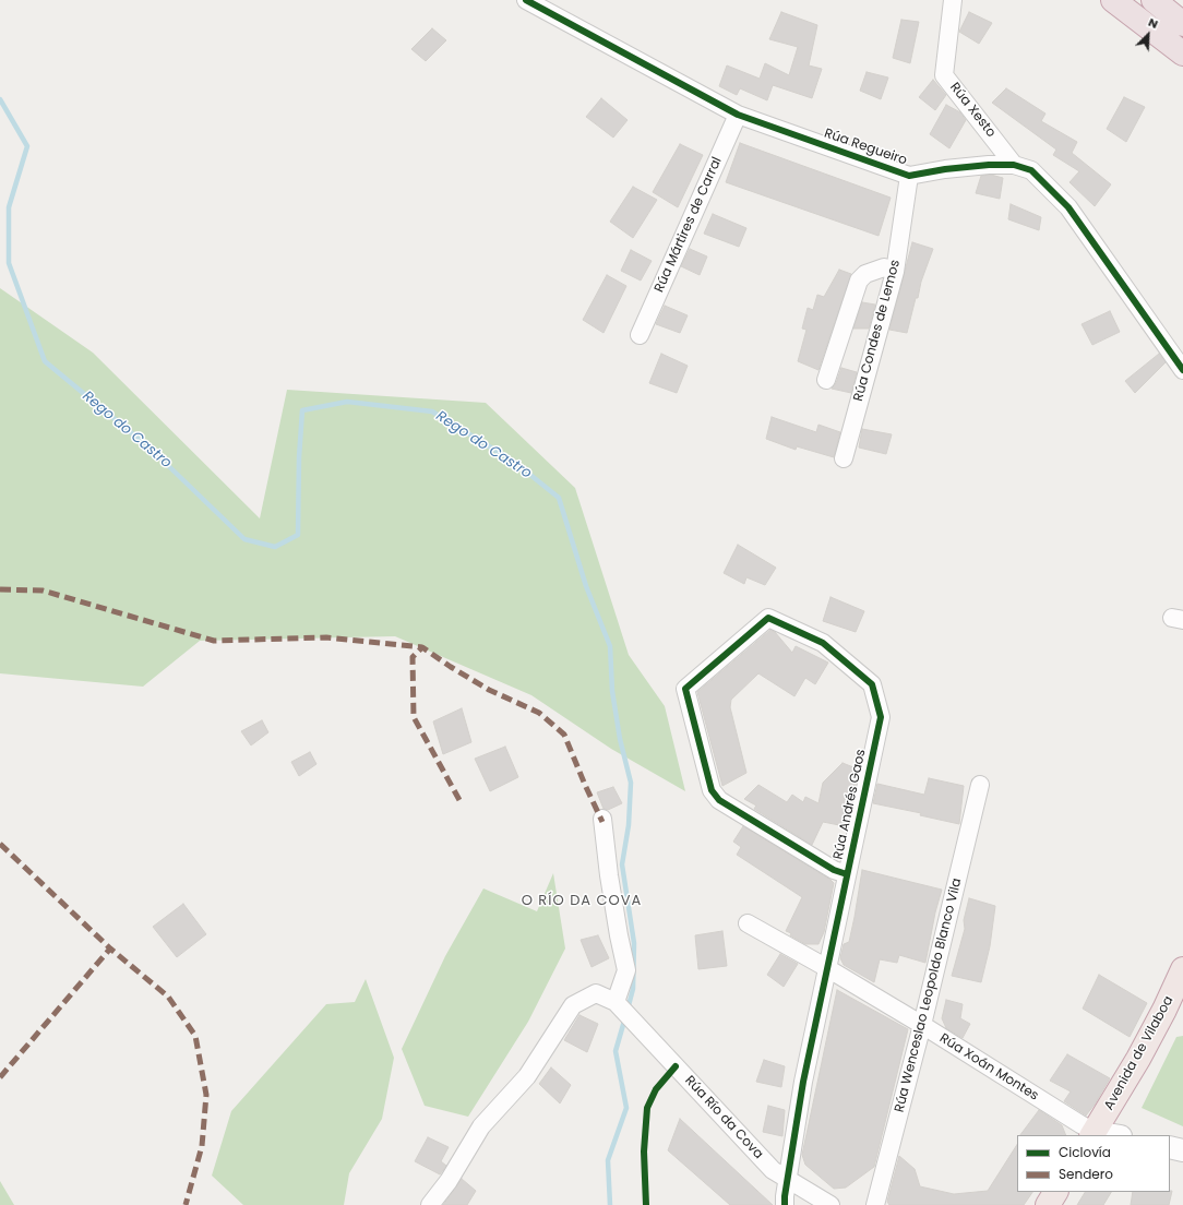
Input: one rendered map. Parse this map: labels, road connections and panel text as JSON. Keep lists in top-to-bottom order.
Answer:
{
  "streets": {
    "highway": ["Avenida de Vilaboa"],
    "street": [
      "Rúa Xesto",
      "Rúa Regueiro",
      "Rúa Mártires de Carral",
      "Rúa Condes de Lemos",
      "Rúa Andrés Gaos",
      "Rúa Wenceslao Leopoldo Blanco Vila",
      "Rúa Xoán Montes",
      "Rúa Río da Cova"
    ]
  },
  "crossings": [
    ["Rúa Xesto", "Rúa Regueiro"],
    ["Rúa Regueiro", "Rúa Mártires de Carral"],
    ["Rúa Regueiro", "Rúa Condes de Lemos"],
    ["Rúa Andrés Gaos", "Rúa Xoán Montes"],
    ["Rúa Andrés Gaos", "Rúa Río da Cova"],
    ["Rúa Wenceslao Leopoldo Blanco Vila", "Rúa Xoán Montes"],
    ["Avenida de Vilaboa", "Rúa Xoán Montes"]
  ],
  "districts": ["O RÍO DA COVA"],
  "water": ["Rego do Castro"],
  "legend": ["Ciclovía", "Sendero"],
  "north": "top right"
}
